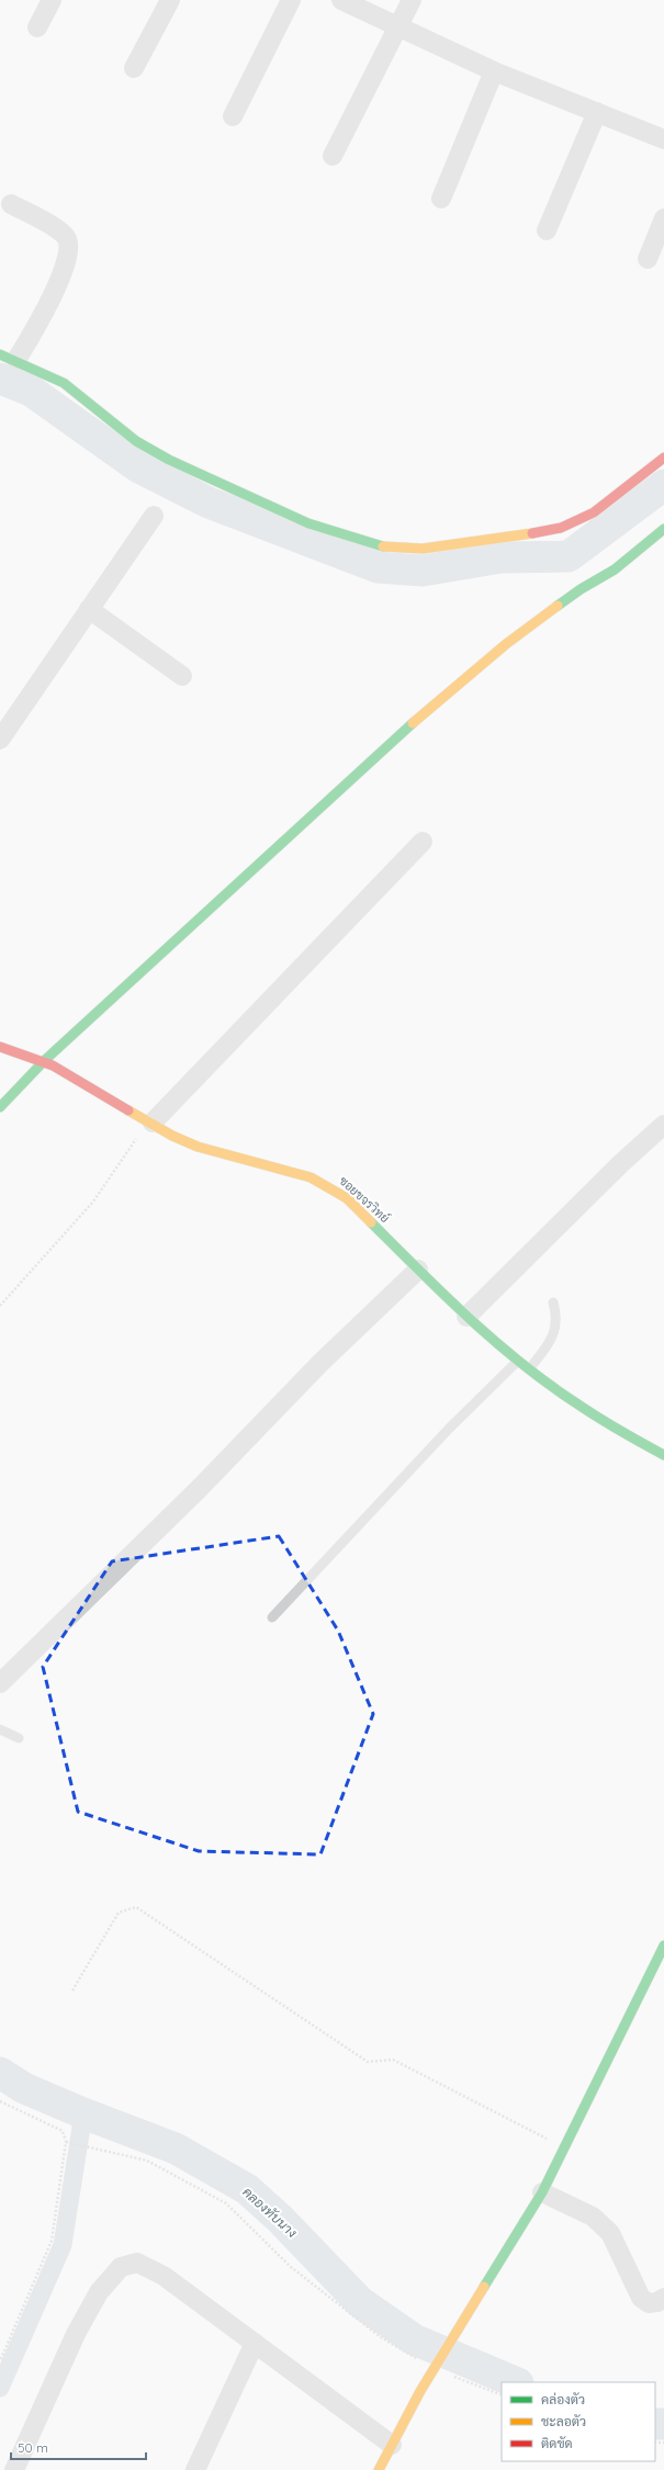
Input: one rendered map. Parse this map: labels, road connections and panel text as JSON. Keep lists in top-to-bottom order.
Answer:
{
  "streets": {
    "street": ["ซอยขจรวิทย์"]
  },
  "water": ["คลองทับนาง"],
  "legend": ["คล่องตัว", "ชะลอตัว", "ติดขัด"],
  "scale_bar": "50 m"
}
